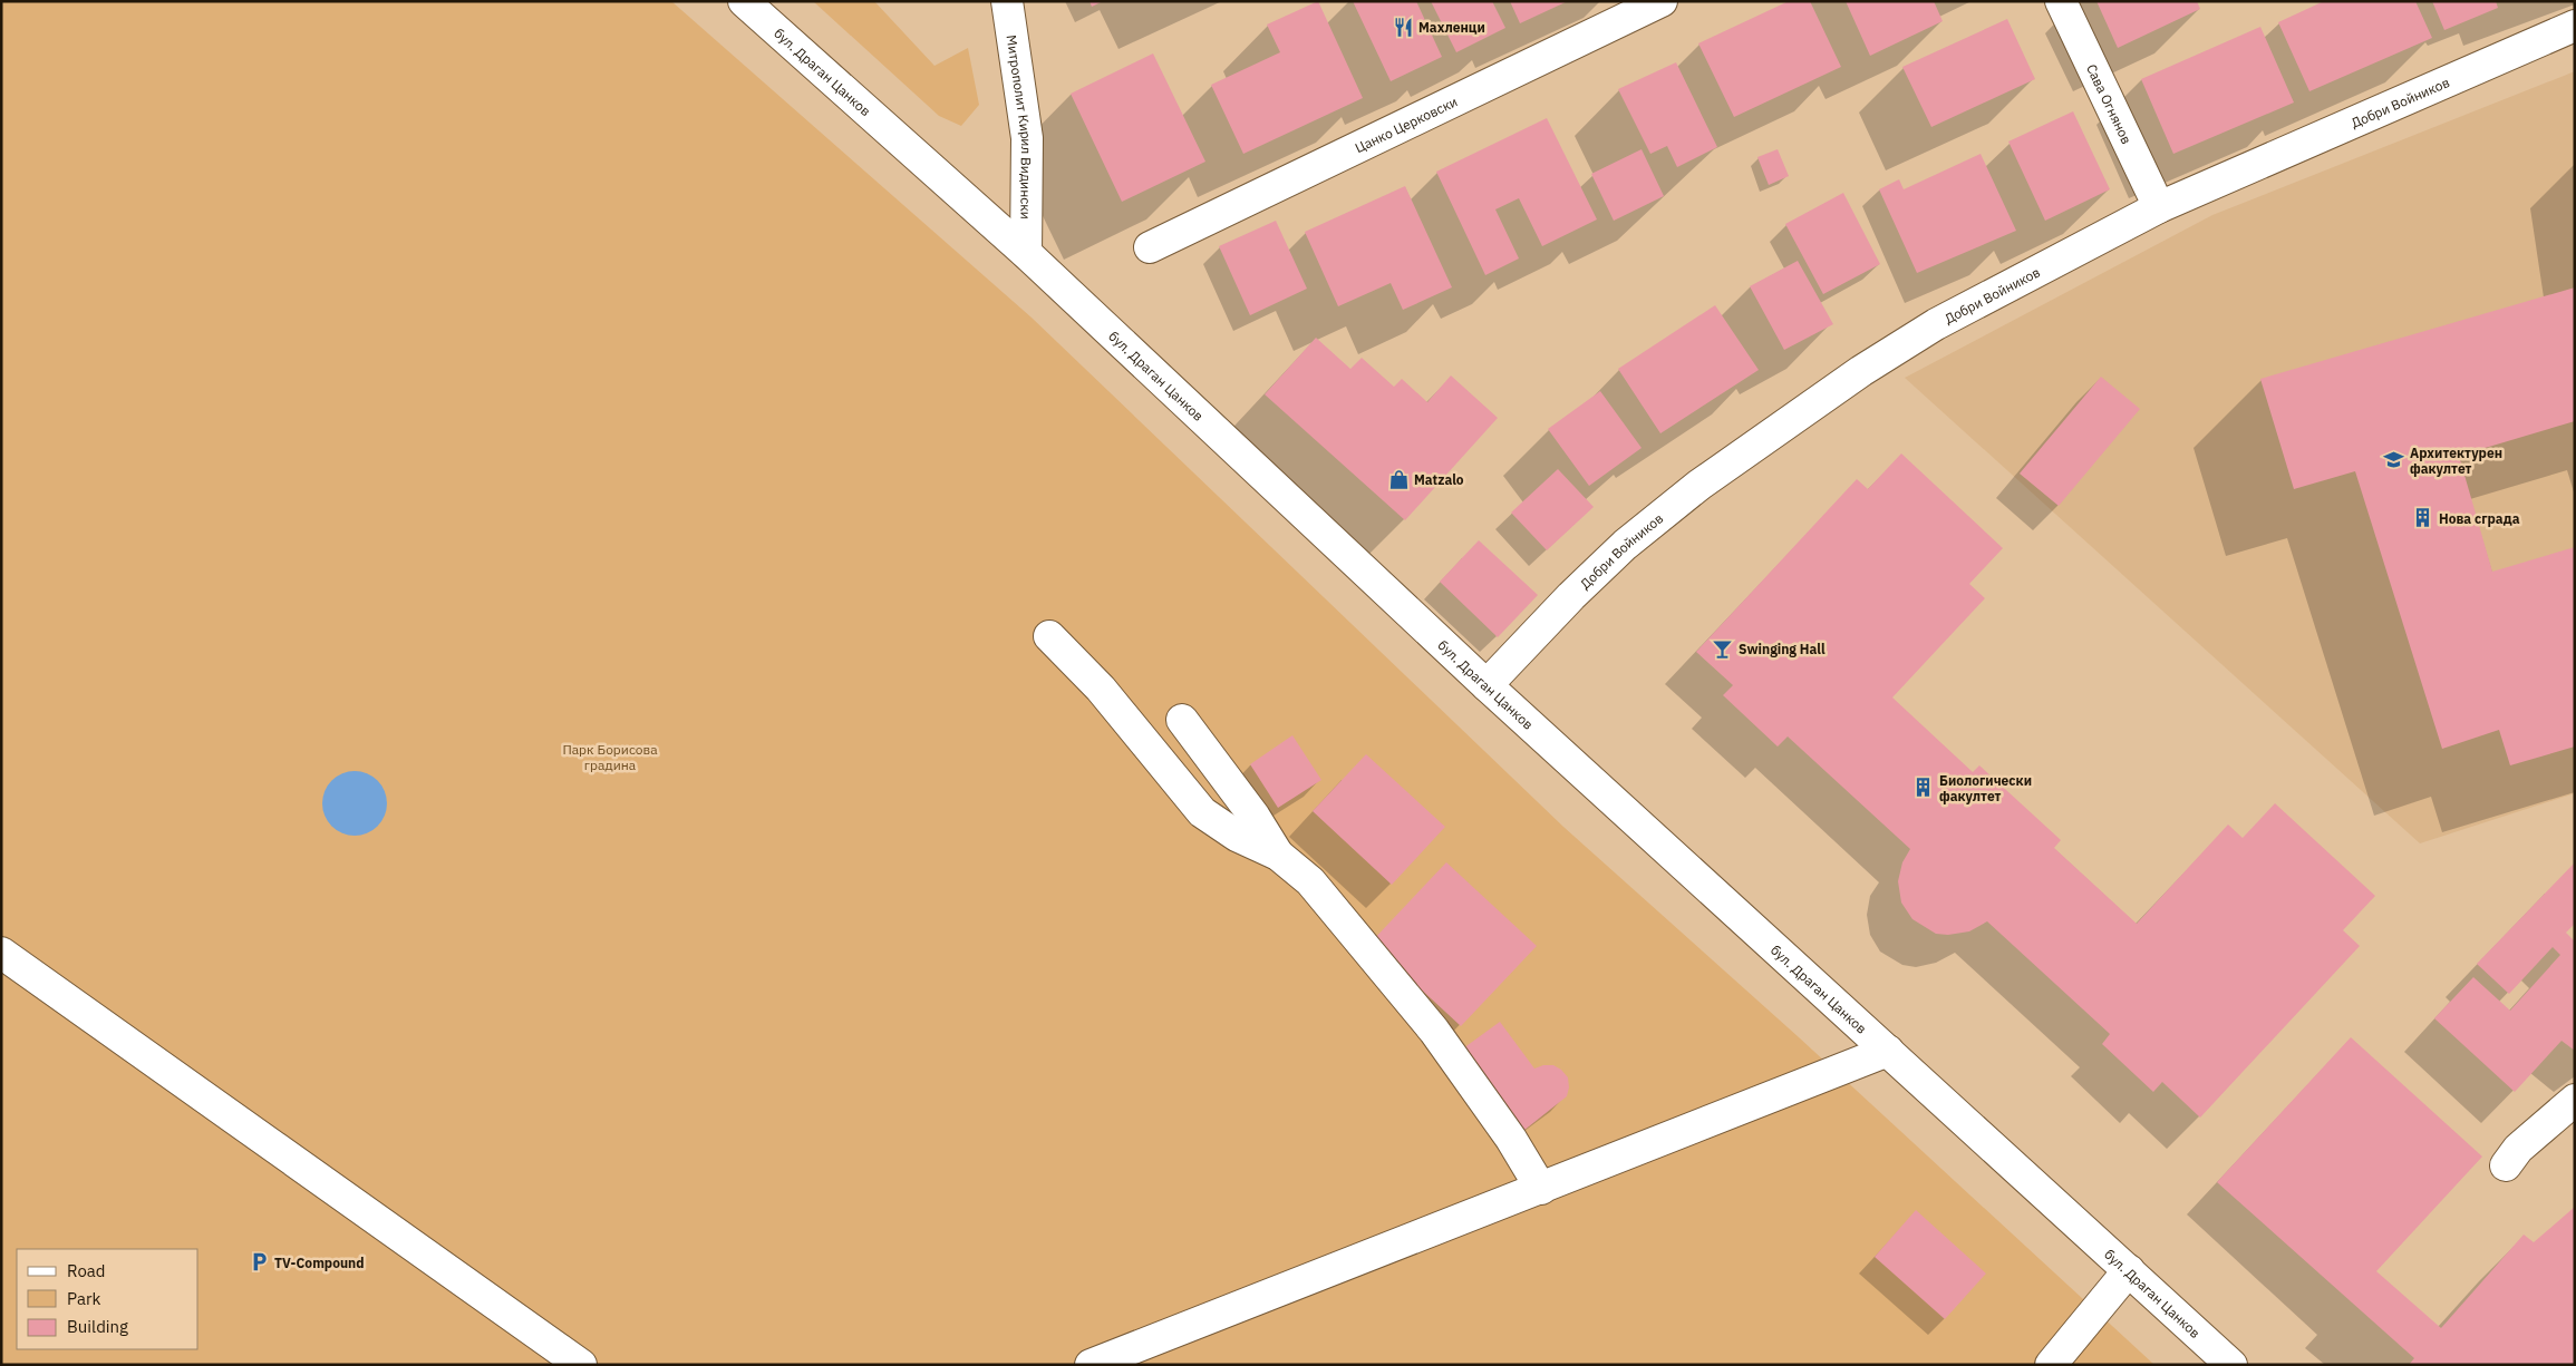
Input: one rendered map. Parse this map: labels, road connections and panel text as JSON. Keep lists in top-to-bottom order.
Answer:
{
  "streets": {
    "street": [
      "бул. Драган Цанков",
      "Добри Войников",
      "Сава Огнянов",
      "Цанко Церковски",
      "Митрополит Кирил Видински"
    ]
  },
  "crossings": [
    ["бул. Драган Цанков", "Добри Войников"],
    ["бул. Драган Цанков", "Митрополит Кирил Видински"],
    ["Добри Войников", "Сава Огнянов"]
  ],
  "parks": ["Парк Борисова градина"],
  "places": {
    "restaurant": ["Махленци"],
    "school or university": ["Архитектурен факултет"],
    "shop": ["Matzalo"],
    "building": ["Нова сграда", "Биологически факултет"],
    "bar": ["Swinging Hall"],
    "parking": ["TV-Compound"]
  },
  "legend": ["Road", "Park", "Building"]
}
